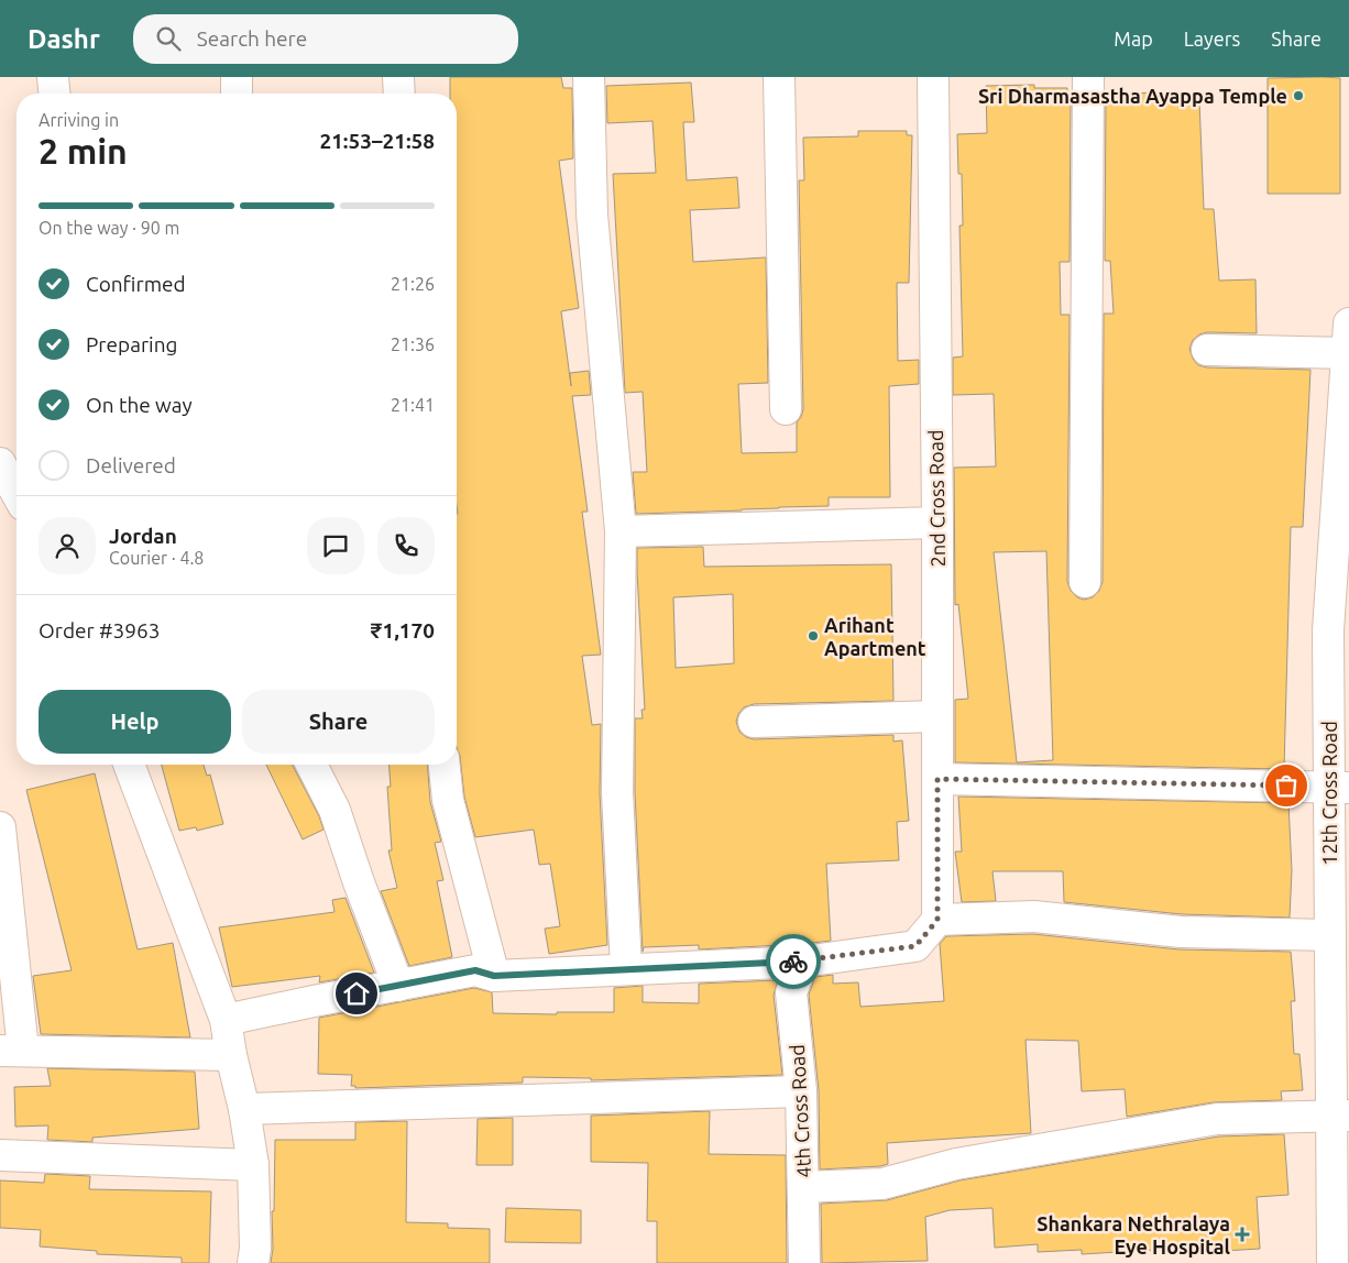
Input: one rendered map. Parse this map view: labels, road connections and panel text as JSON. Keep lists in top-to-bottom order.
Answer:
{
  "streets": {
    "street": ["2nd Cross Road", "12th Cross Road", "4th Cross Road"]
  },
  "places": {
    "other": ["Sri Dharmasastha Ayappa Temple", "Arihant Apartment"],
    "health": ["Shankara Nethralaya Eye Hospital"]
  },
  "page": {
    "header": "Dashr",
    "search": "Search here",
    "nav": ["Map", "Layers", "Share"],
    "heading": ["2 min", "Arriving in", "21:53–21:58"],
    "panel": [
      "Jordan",
      "Courier · 4.8",
      "Order #3963",
      "₹1,170"
    ],
    "bar": "On the way · 90 m",
    "list": [
      ["Confirmed", "21:26"],
      ["Preparing", "21:36"],
      ["On the way", "21:41"],
      "Delivered"
    ],
    "buttons": ["Help", "Share"]
  }
}
